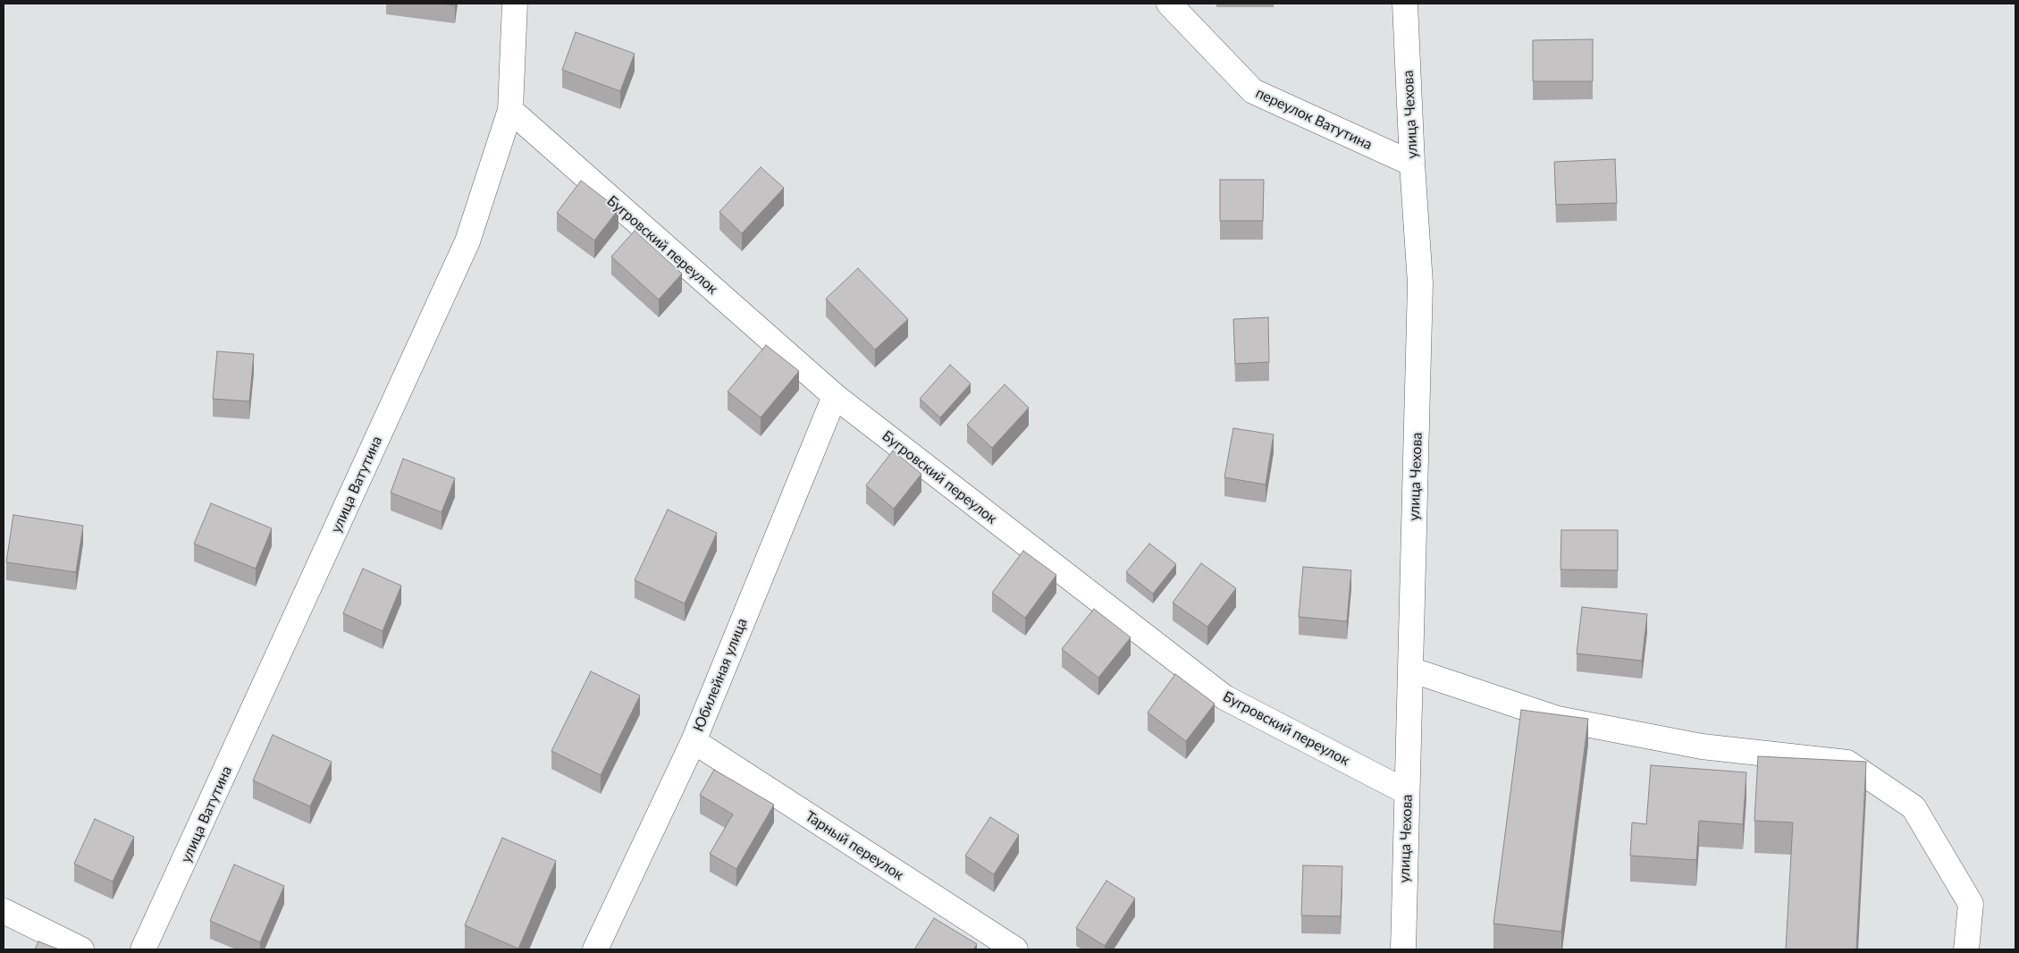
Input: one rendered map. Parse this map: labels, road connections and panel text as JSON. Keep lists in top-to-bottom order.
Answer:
{
  "streets": {
    "street": [
      "улица Чехова",
      "переулок Ватутина",
      "Бугровский переулок",
      "улица Ватутина",
      "Юбилейная улица",
      "Тарный переулок"
    ]
  },
  "crossings": [
    ["улица Чехова", "переулок Ватутина"],
    ["улица Чехова", "Бугровский переулок"],
    ["Бугровский переулок", "улица Ватутина"],
    ["Бугровский переулок", "Юбилейная улица"],
    ["Юбилейная улица", "Тарный переулок"]
  ]
}
